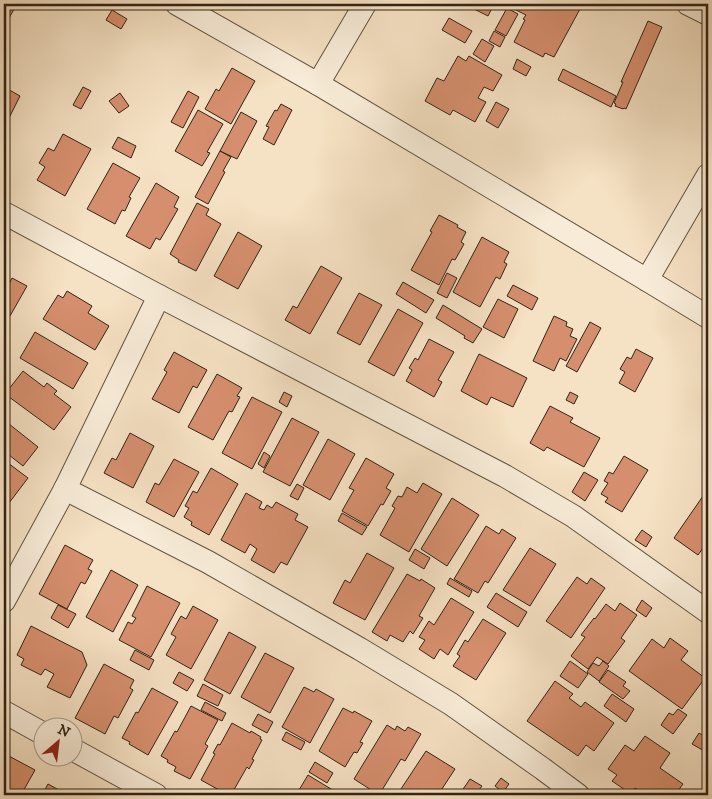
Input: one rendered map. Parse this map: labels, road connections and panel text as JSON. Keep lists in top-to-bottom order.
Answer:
{
  "north": "top right"
}
